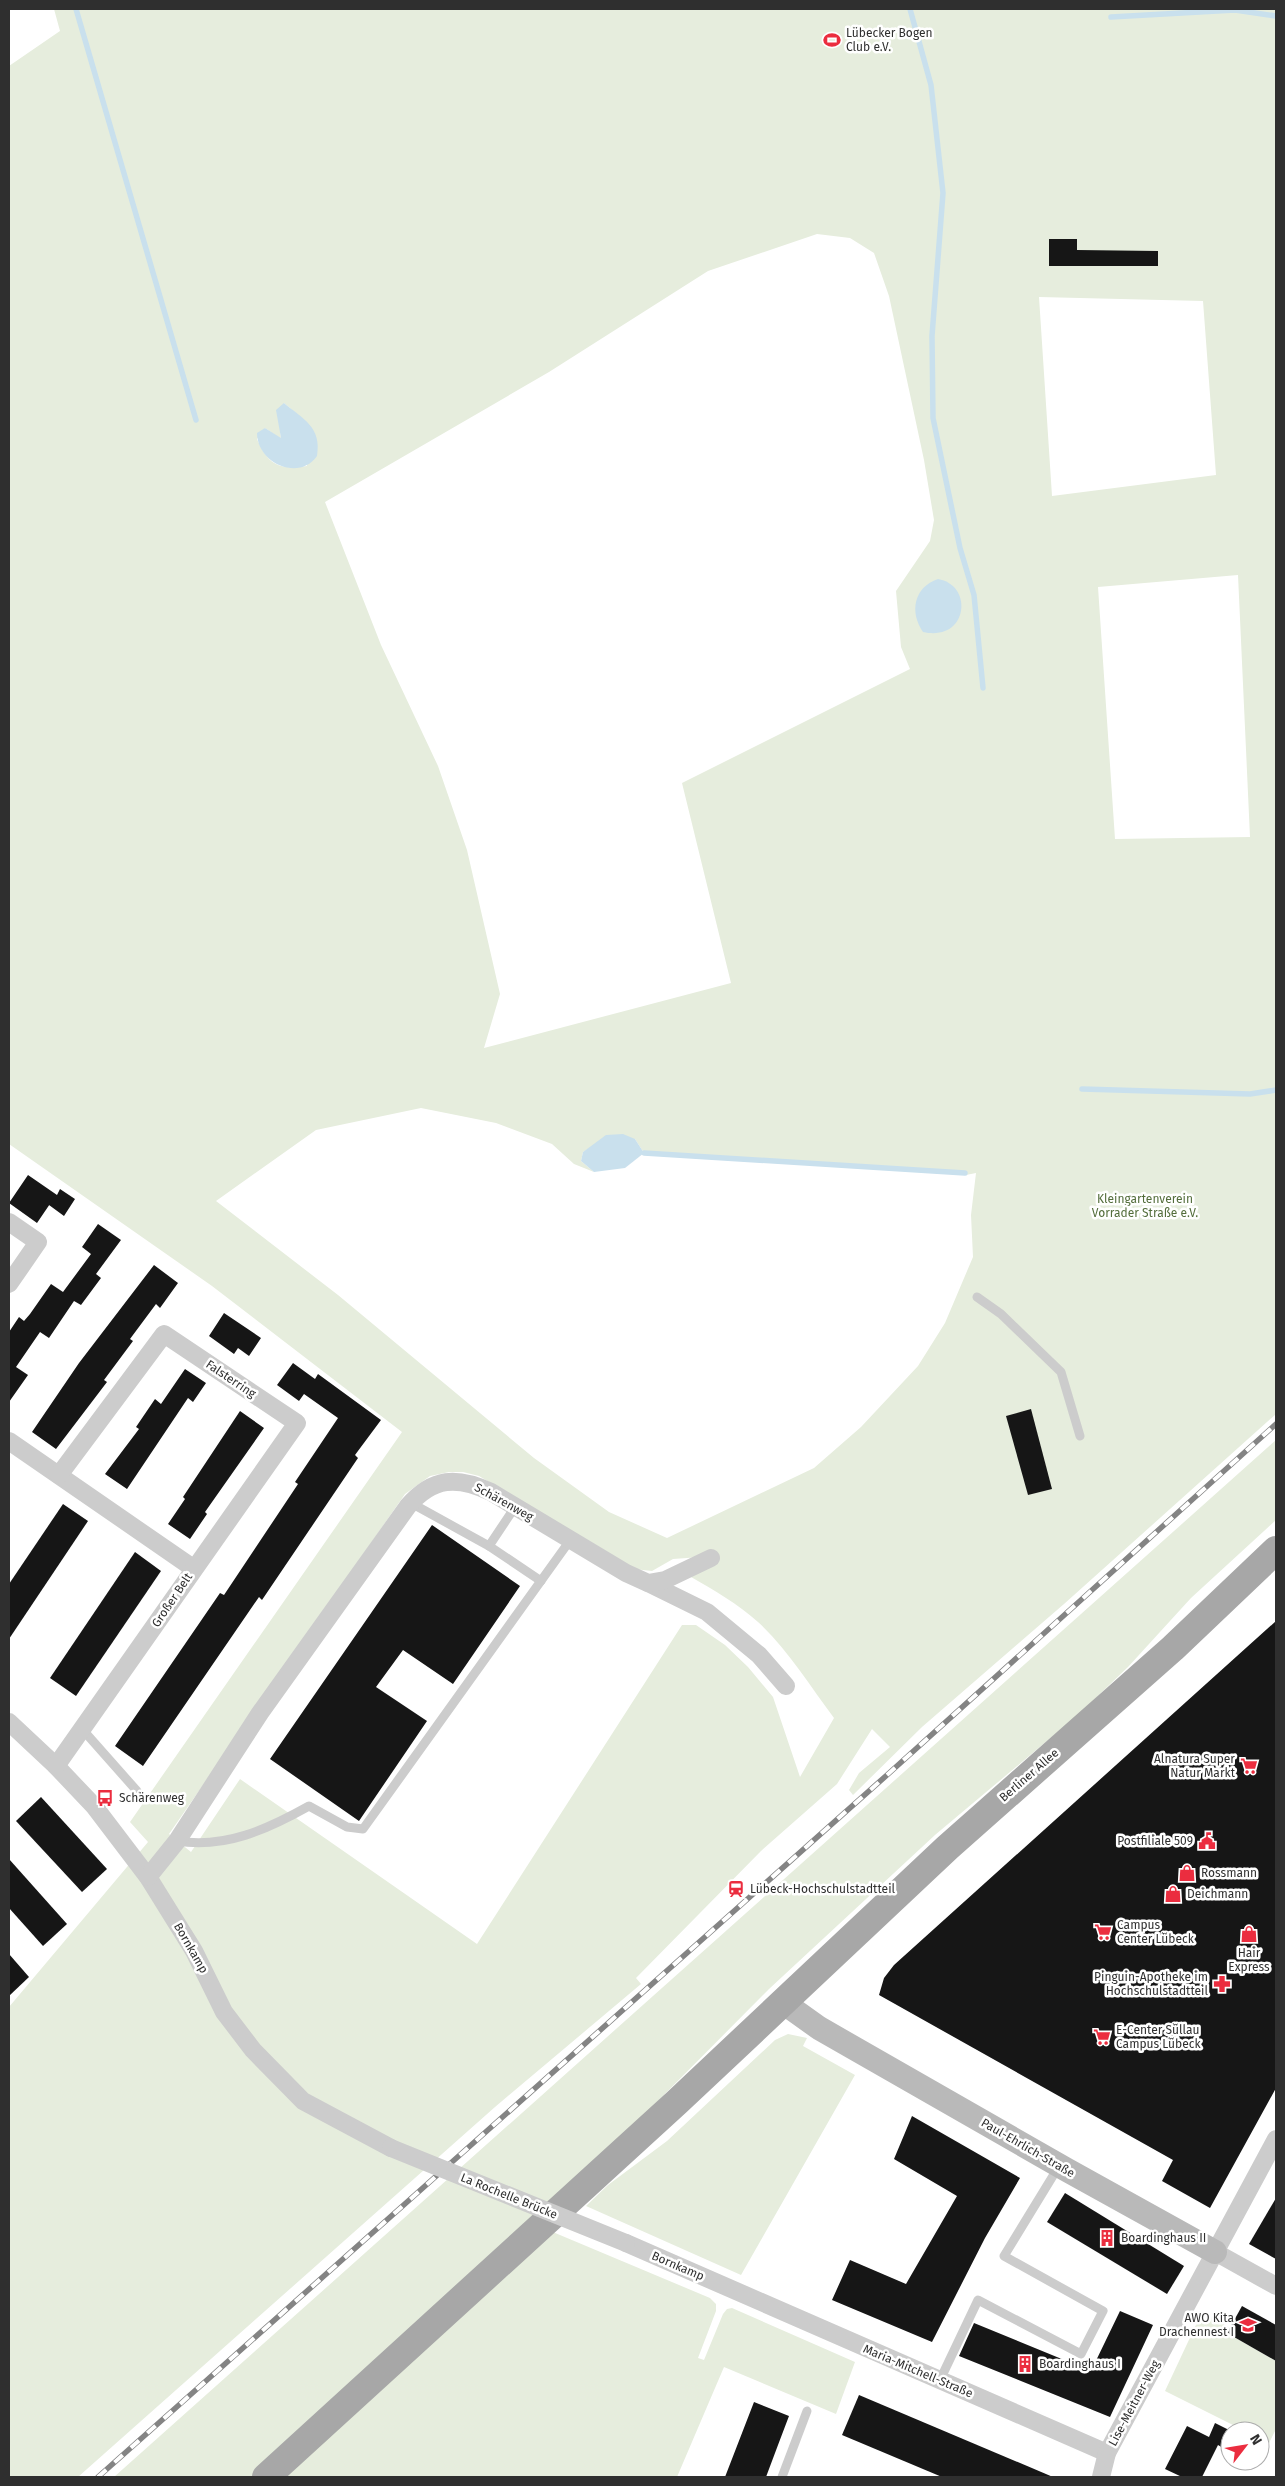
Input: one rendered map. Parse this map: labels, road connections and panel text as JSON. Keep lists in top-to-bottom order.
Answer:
{
  "streets": {
    "main road": ["Berliner Allee"],
    "street": [
      "Falsterring",
      "Schärenweg",
      "Großer Belt",
      "Bornkamp",
      "Paul-Ehrlich-Straße",
      "La Rochelle Brücke",
      "Maria-Mitchell-Straße",
      "Lise-Meitner-Weg"
    ]
  },
  "crossings": [
    ["Falsterring", "Großer Belt"],
    ["Schärenweg", "Bornkamp"],
    ["Großer Belt", "Bornkamp"],
    ["Berliner Allee", "Paul-Ehrlich-Straße"],
    ["Bornkamp", "La Rochelle Brücke"],
    ["Bornkamp", "Maria-Mitchell-Straße"],
    ["Paul-Ehrlich-Straße", "Lise-Meitner-Weg"],
    ["Maria-Mitchell-Straße", "Lise-Meitner-Weg"]
  ],
  "parks": ["Kleingartenverein Vorrader Straße e.V."],
  "places": {
    "sports": ["Lübecker Bogen Club e.V."],
    "supermarket": ["Alnatura Super Natur Markt", "Campus Center Lübeck", "E-Center Süllau Campus Lübeck"],
    "bus stop": ["Schärenweg"],
    "public building": ["Postfiliale 509"],
    "shop": ["Rossmann", "Deichmann", "Hair Express"],
    "station": ["Lübeck-Hochschulstadtteil"],
    "pharmacy": ["Pinguin-Apotheke im Hochschulstadtteil"],
    "building": ["Boardinghaus II", "Boardinghaus I"],
    "school or university": ["AWO Kita Drachennest I"]
  },
  "north": "top right"
}
